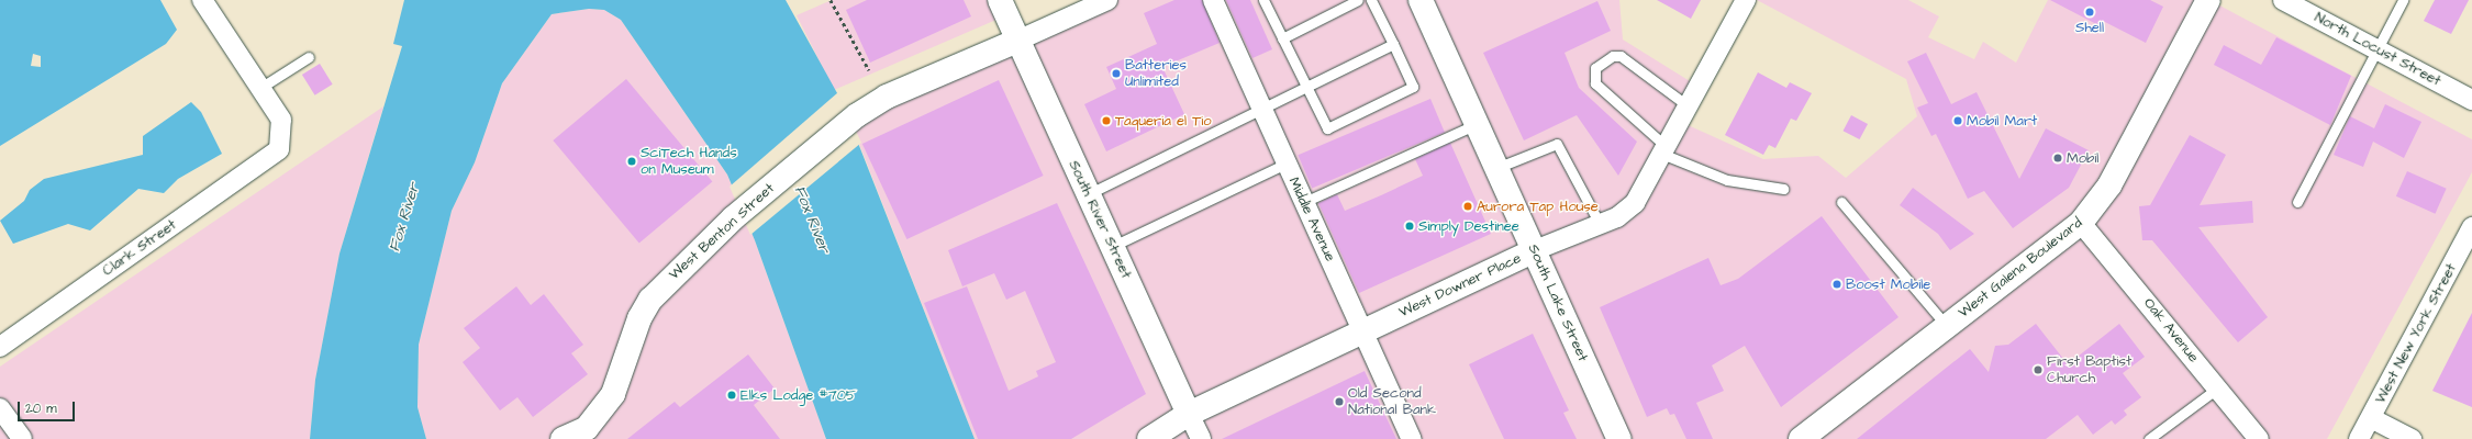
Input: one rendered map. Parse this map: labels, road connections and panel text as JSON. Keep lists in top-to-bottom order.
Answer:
{
  "streets": {
    "street": [
      "North Locust Street",
      "South River Street",
      "Middle Avenue",
      "West Benton Street",
      "Clark Street",
      "West Galena Boulevard",
      "West Downer Place",
      "South Lake Street",
      "Oak Avenue",
      "West New York Street"
    ]
  },
  "crossings": [
    ["South River Street", "West Benton Street"],
    ["South River Street", "West Downer Place"],
    ["Middle Avenue", "West Downer Place"],
    ["West Galena Boulevard", "Oak Avenue"],
    ["West Downer Place", "South Lake Street"]
  ],
  "water": ["Fox River"],
  "places": [
    "Shell",
    "Batteries Unlimited",
    "Taqueria el Tio",
    "Mobil Mart",
    "Mobil",
    "SciTech Hands on Museum",
    "Aurora Tap House",
    "Simply Destinee",
    "Boost Mobile",
    "First Baptist Church",
    "Elks Lodge #705",
    "Old Second National Bank"
  ],
  "scale_bar": "20 m"
}
